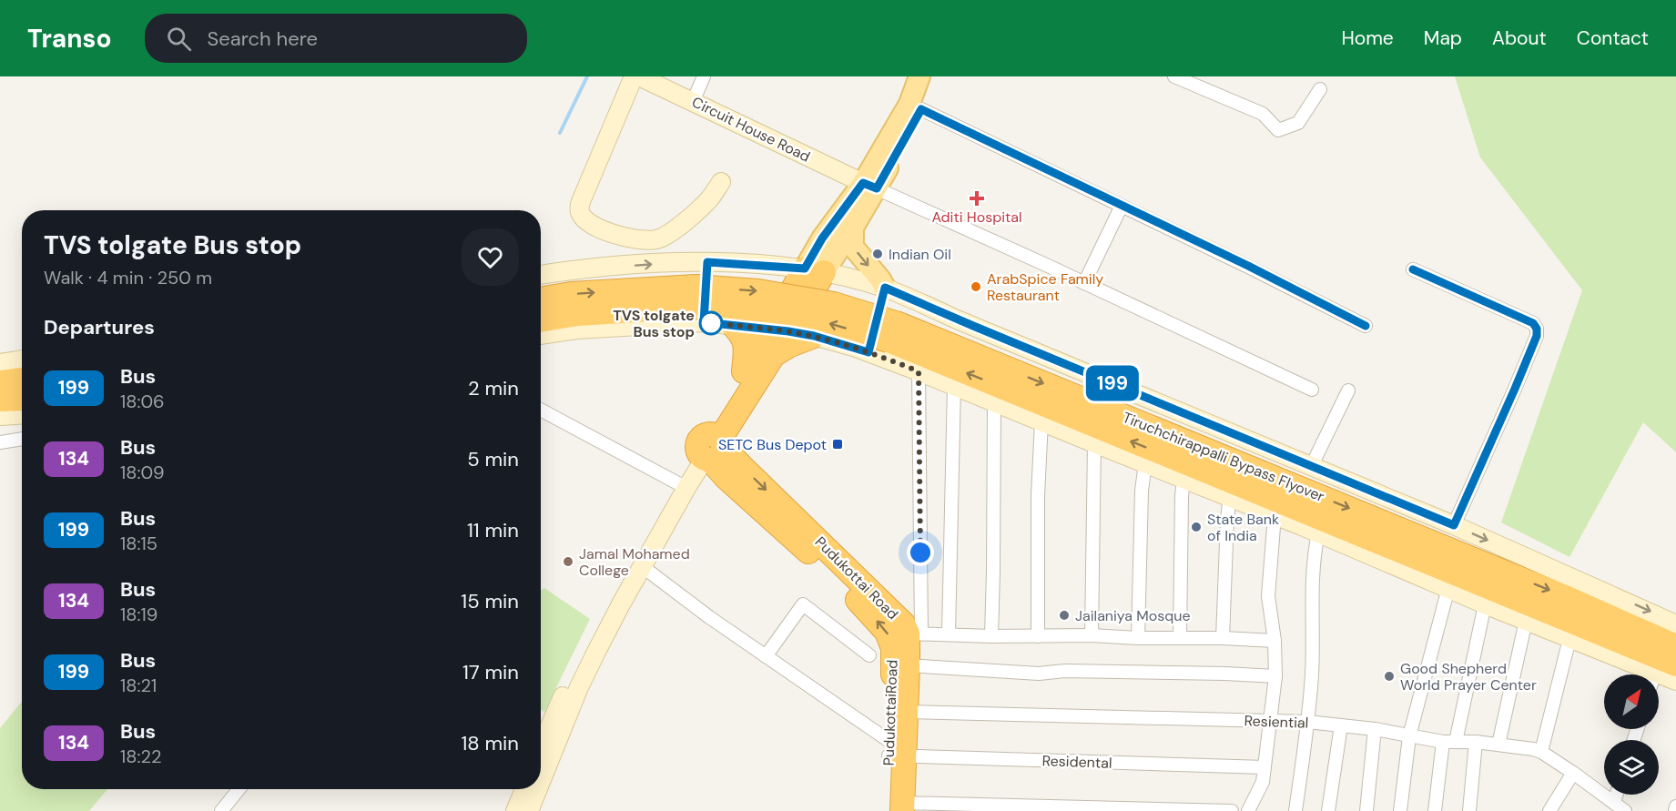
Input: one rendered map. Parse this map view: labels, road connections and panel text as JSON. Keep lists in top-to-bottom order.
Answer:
{
  "streets": {
    "highway": ["Tiruchchirappalli Bypass Flyover", "Pudukottai Road", "PudukottaiRoad"],
    "street": ["Circuit House Road", "Resiential", "Residental"]
  },
  "crossings": [
    ["Pudukottai Road", "PudukottaiRoad"],
    ["Pudukottai Road", "Resiential"],
    ["Pudukottai Road", "Residental"],
    ["PudukottaiRoad", "Residental"]
  ],
  "one_way": ["Pudukottai Road", "PudukottaiRoad"],
  "places": {
    "health": ["Aditi Hospital"],
    "other": [
      "Indian Oil",
      "ArabSpice Family Restaurant",
      "TVS tolgate Bus stop",
      "State Bank of India",
      "Jamal Mohamed College",
      "Jailaniya Mosque",
      "Good Shepherd World Prayer Center"
    ],
    "transit": ["SETC Bus Depot"]
  },
  "lines": ["bus line 199"],
  "north": "top right",
  "page": {
    "header": "Transo",
    "search": "Search here",
    "nav": [
      "Home",
      "Map",
      "About",
      "Contact"
    ],
    "on_map": "199",
    "heading": [
      ["TVS tolgate Bus stop", "Walk · 4 min · 250 m"],
      "Departures"
    ],
    "list": [
      {
        "mark": "199",
        "name": "Bus",
        "note": "18:06",
        "value": "2 min"
      },
      {
        "mark": "134",
        "name": "Bus",
        "note": "18:09",
        "value": "5 min"
      },
      {
        "mark": "199",
        "name": "Bus",
        "note": "18:15",
        "value": "11 min"
      },
      {
        "mark": "134",
        "name": "Bus",
        "note": "18:19",
        "value": "15 min"
      },
      {
        "mark": "199",
        "name": "Bus",
        "note": "18:21",
        "value": "17 min"
      },
      {
        "mark": "134",
        "name": "Bus",
        "note": "18:22",
        "value": "18 min"
      }
    ]
  }
}
